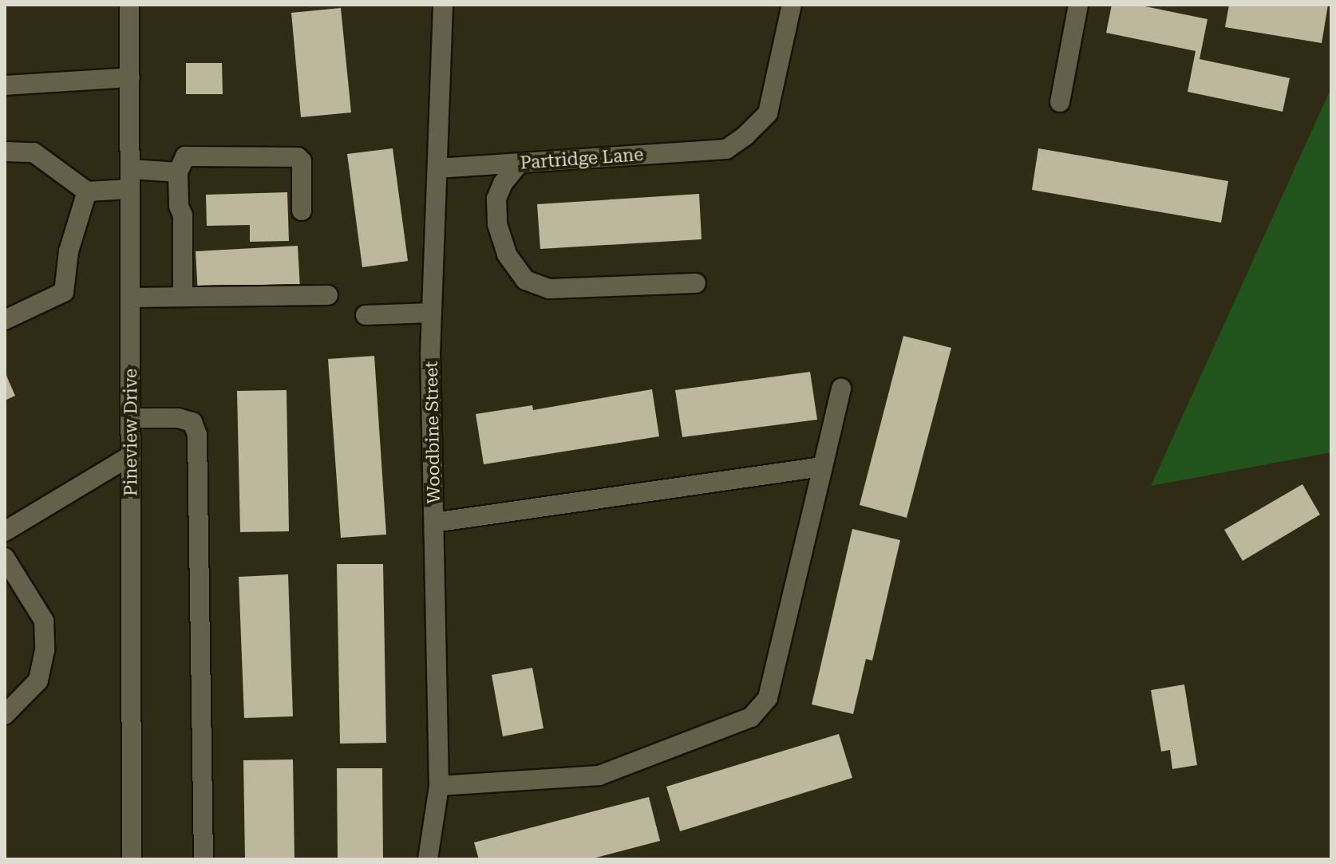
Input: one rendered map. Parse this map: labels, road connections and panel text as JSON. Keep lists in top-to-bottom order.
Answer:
{
  "streets": {
    "street": ["Partridge Lane", "Pineview Drive", "Woodbine Street"]
  },
  "crossings": [
    ["Partridge Lane", "Woodbine Street"]
  ]
}
